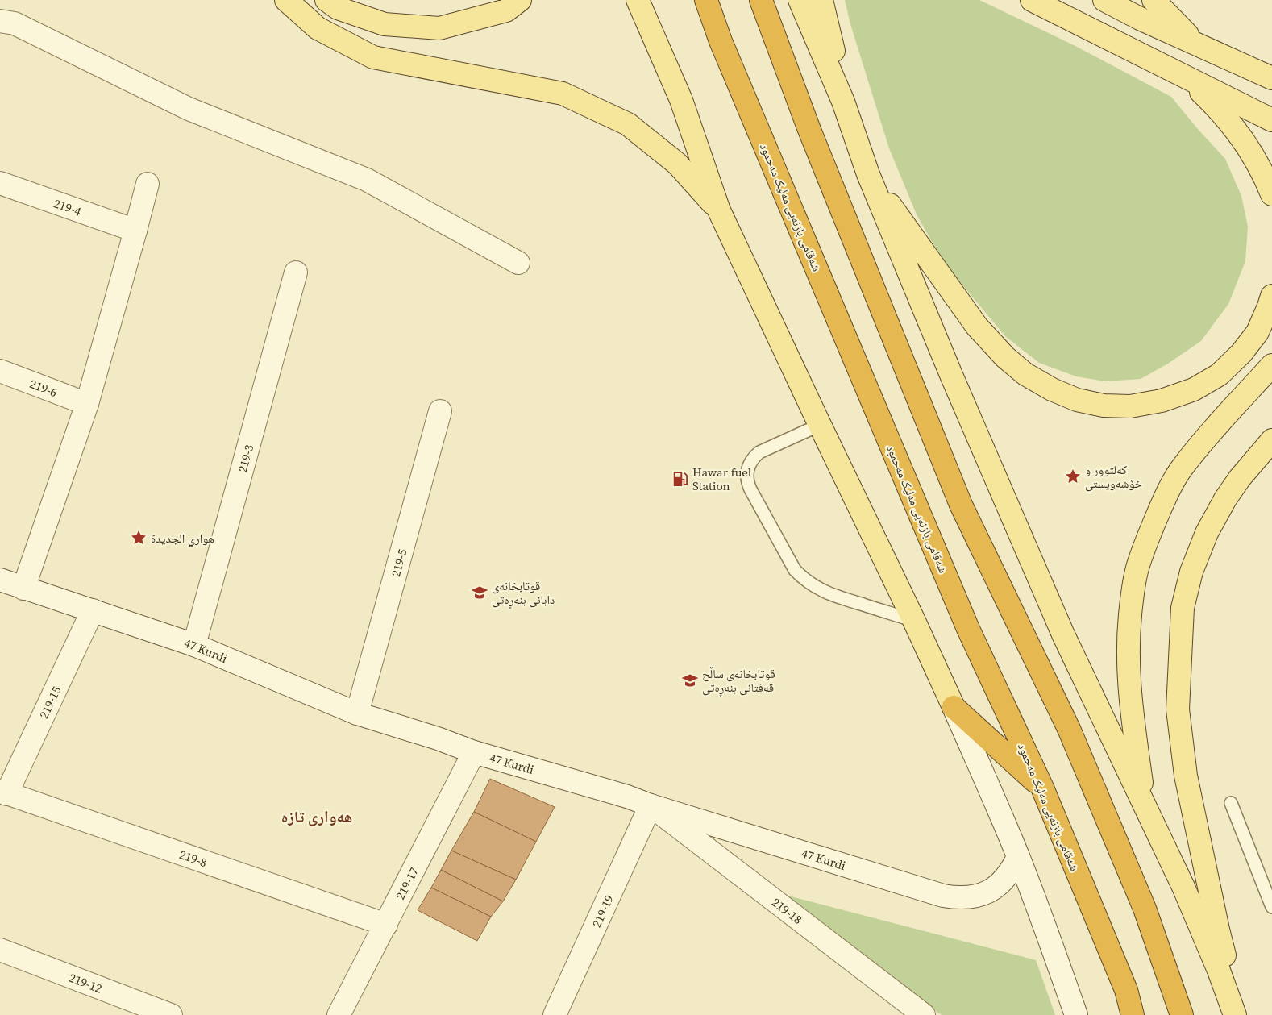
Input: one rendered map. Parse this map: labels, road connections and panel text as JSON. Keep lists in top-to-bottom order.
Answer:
{
  "streets": {
    "highway": ["شەقامی بازنەیی مەلیک مەحمود"],
    "street": [
      "219-4",
      "219-6",
      "219-3",
      "219-5",
      "47 Kurdi",
      "219-15",
      "219-8",
      "219-17",
      "219-19",
      "219-18",
      "219-12"
    ]
  },
  "crossings": [
    ["219-3", "47 Kurdi"],
    ["219-5", "47 Kurdi"],
    ["47 Kurdi", "219-15"],
    ["47 Kurdi", "219-17"],
    ["47 Kurdi", "219-19"],
    ["47 Kurdi", "219-18"],
    ["219-15", "219-8"],
    ["219-8", "219-17"],
    ["219-19", "219-18"]
  ],
  "districts": ["هەواری تازە"],
  "places": {
    "place": ["کەلتوور و خۆشەویستی", "هواري الجديدة"],
    "fuel station": ["Hawar fuel Station"],
    "school or university": ["قوتابخانەی دابانی بنەڕەتی", "قوتابخانەی ساڵح قەفتانی بنەڕەتی"]
  }
}
